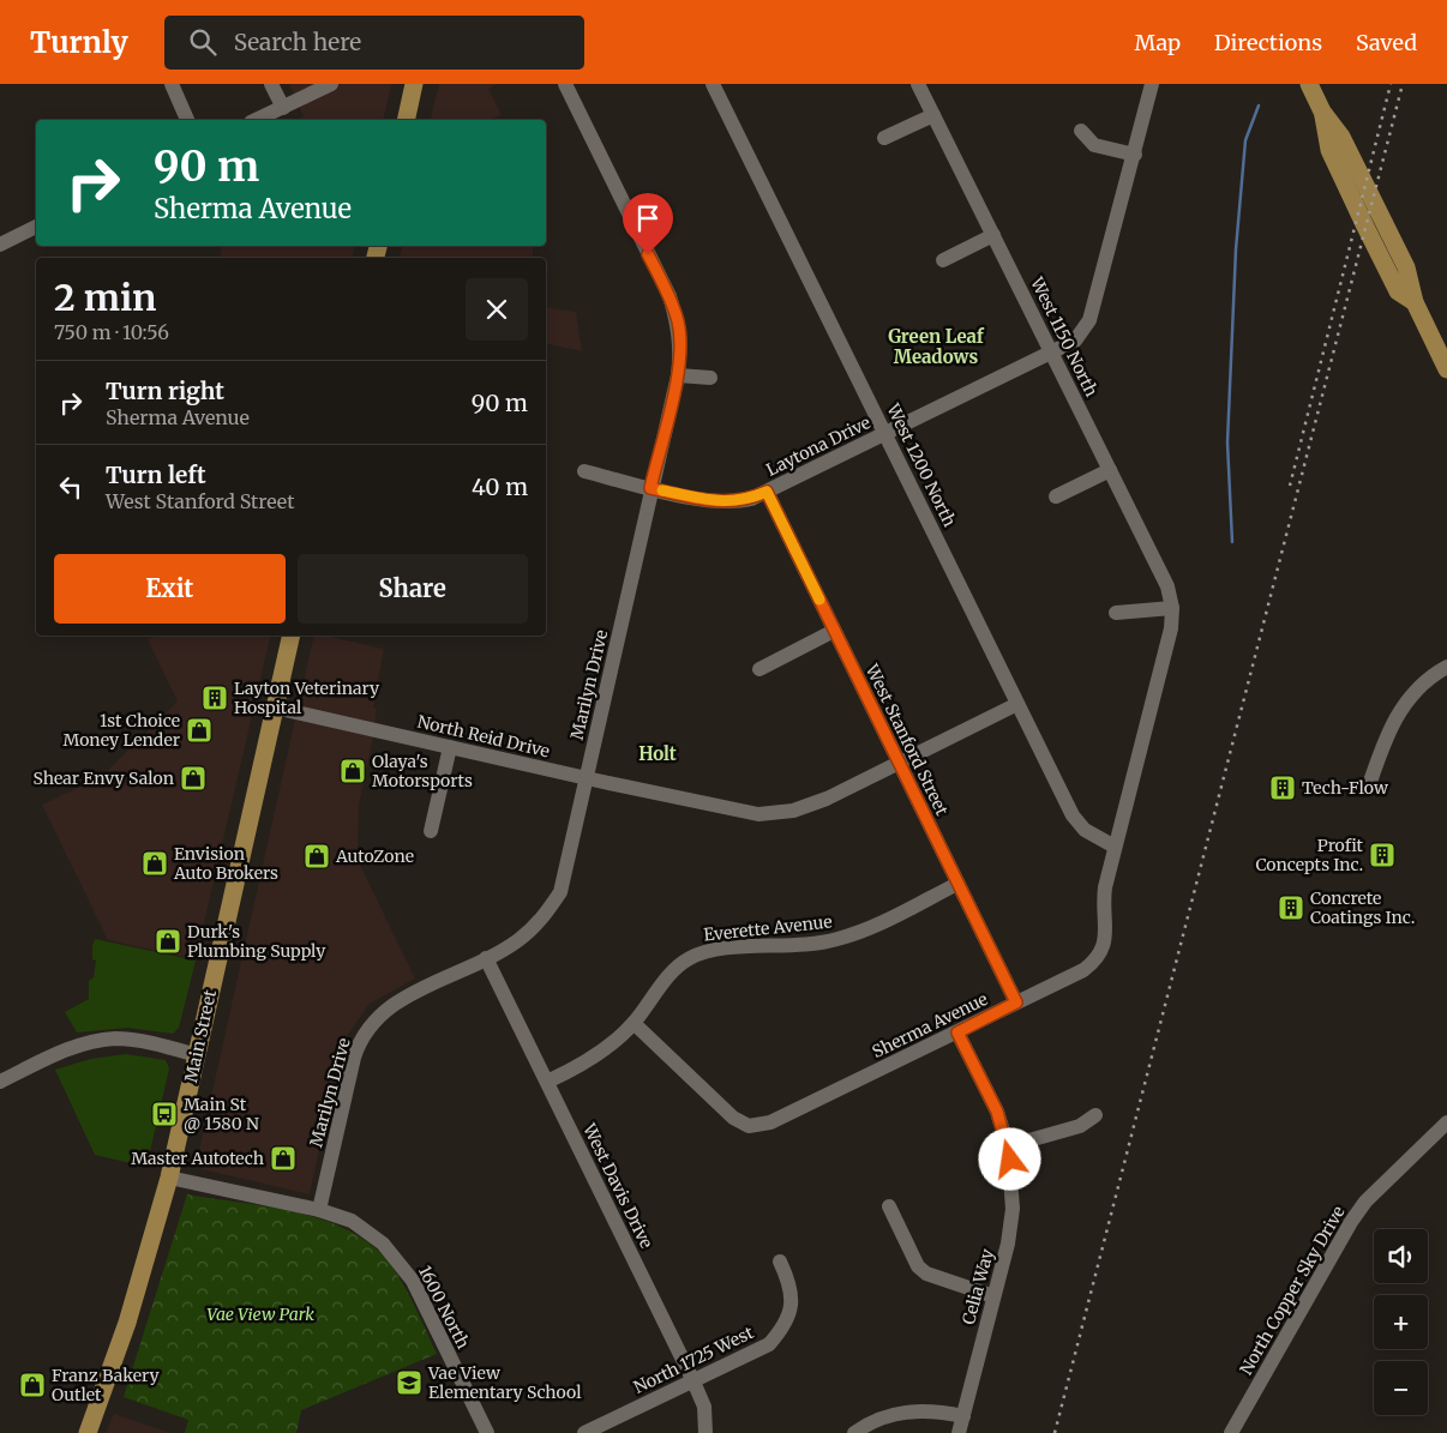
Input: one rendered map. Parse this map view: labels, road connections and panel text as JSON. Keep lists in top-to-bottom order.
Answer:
{
  "streets": {
    "main road": ["Main Street"],
    "street": [
      "West 1150 North",
      "Laytona Drive",
      "West 1200 North",
      "Marilyn Drive",
      "North Reid Drive",
      "West Stanford Street",
      "Everette Avenue",
      "Sherma Avenue",
      "West Davis Drive",
      "Celia Way",
      "North Copper Sky Drive",
      "1600 North",
      "North 1725 West"
    ]
  },
  "crossings": [
    ["West 1150 North", "Laytona Drive"],
    ["West 1150 North", "Sherma Avenue"],
    ["Laytona Drive", "West 1200 North"],
    ["Laytona Drive", "Marilyn Drive"],
    ["Laytona Drive", "West Stanford Street"],
    ["West 1200 North", "North Reid Drive"],
    ["West 1200 North", "Sherma Avenue"],
    ["Marilyn Drive", "North Reid Drive"],
    ["Marilyn Drive", "West Davis Drive"],
    ["Marilyn Drive", "1600 North"],
    ["North Reid Drive", "West Stanford Street"],
    ["North Reid Drive", "Main Street"],
    ["West Stanford Street", "Everette Avenue"],
    ["West Stanford Street", "Sherma Avenue"],
    ["Everette Avenue", "Sherma Avenue"],
    ["Everette Avenue", "West Davis Drive"],
    ["Sherma Avenue", "Celia Way"],
    ["Main Street", "1600 North"],
    ["West Davis Drive", "North 1725 West"]
  ],
  "districts": ["Green Leaf Meadows", "Holt"],
  "parks": ["Vae View Park"],
  "places": {
    "building": [
      "Layton Veterinary Hospital",
      "Tech-Flow",
      "Profit Concepts Inc.",
      "Concrete Coatings Inc."
    ],
    "shop": [
      "1st Choice Money Lender",
      "Olaya's Motorsports",
      "Shear Envy Salon",
      "AutoZone",
      "Envision Auto Brokers",
      "Durk's Plumbing Supply",
      "Master Autotech",
      "Franz Bakery Outlet"
    ],
    "bus stop": ["Main St @ 1580 N"],
    "school or university": ["Vae View Elementary School"]
  },
  "page": {
    "header": "Turnly",
    "search": "Search here",
    "nav": ["Map", "Directions", "Saved"],
    "turn": ["90 m", "Sherma Avenue"],
    "heading": ["2 min", "750 m · 10:56"],
    "list": [
      {
        "name": "Turn right",
        "note": "Sherma Avenue",
        "value": "90 m"
      },
      {
        "name": "Turn left",
        "note": "West Stanford Street",
        "value": "40 m"
      }
    ],
    "buttons": ["Exit", "Share"],
    "map_buttons": ["+", "−"]
  }
}
